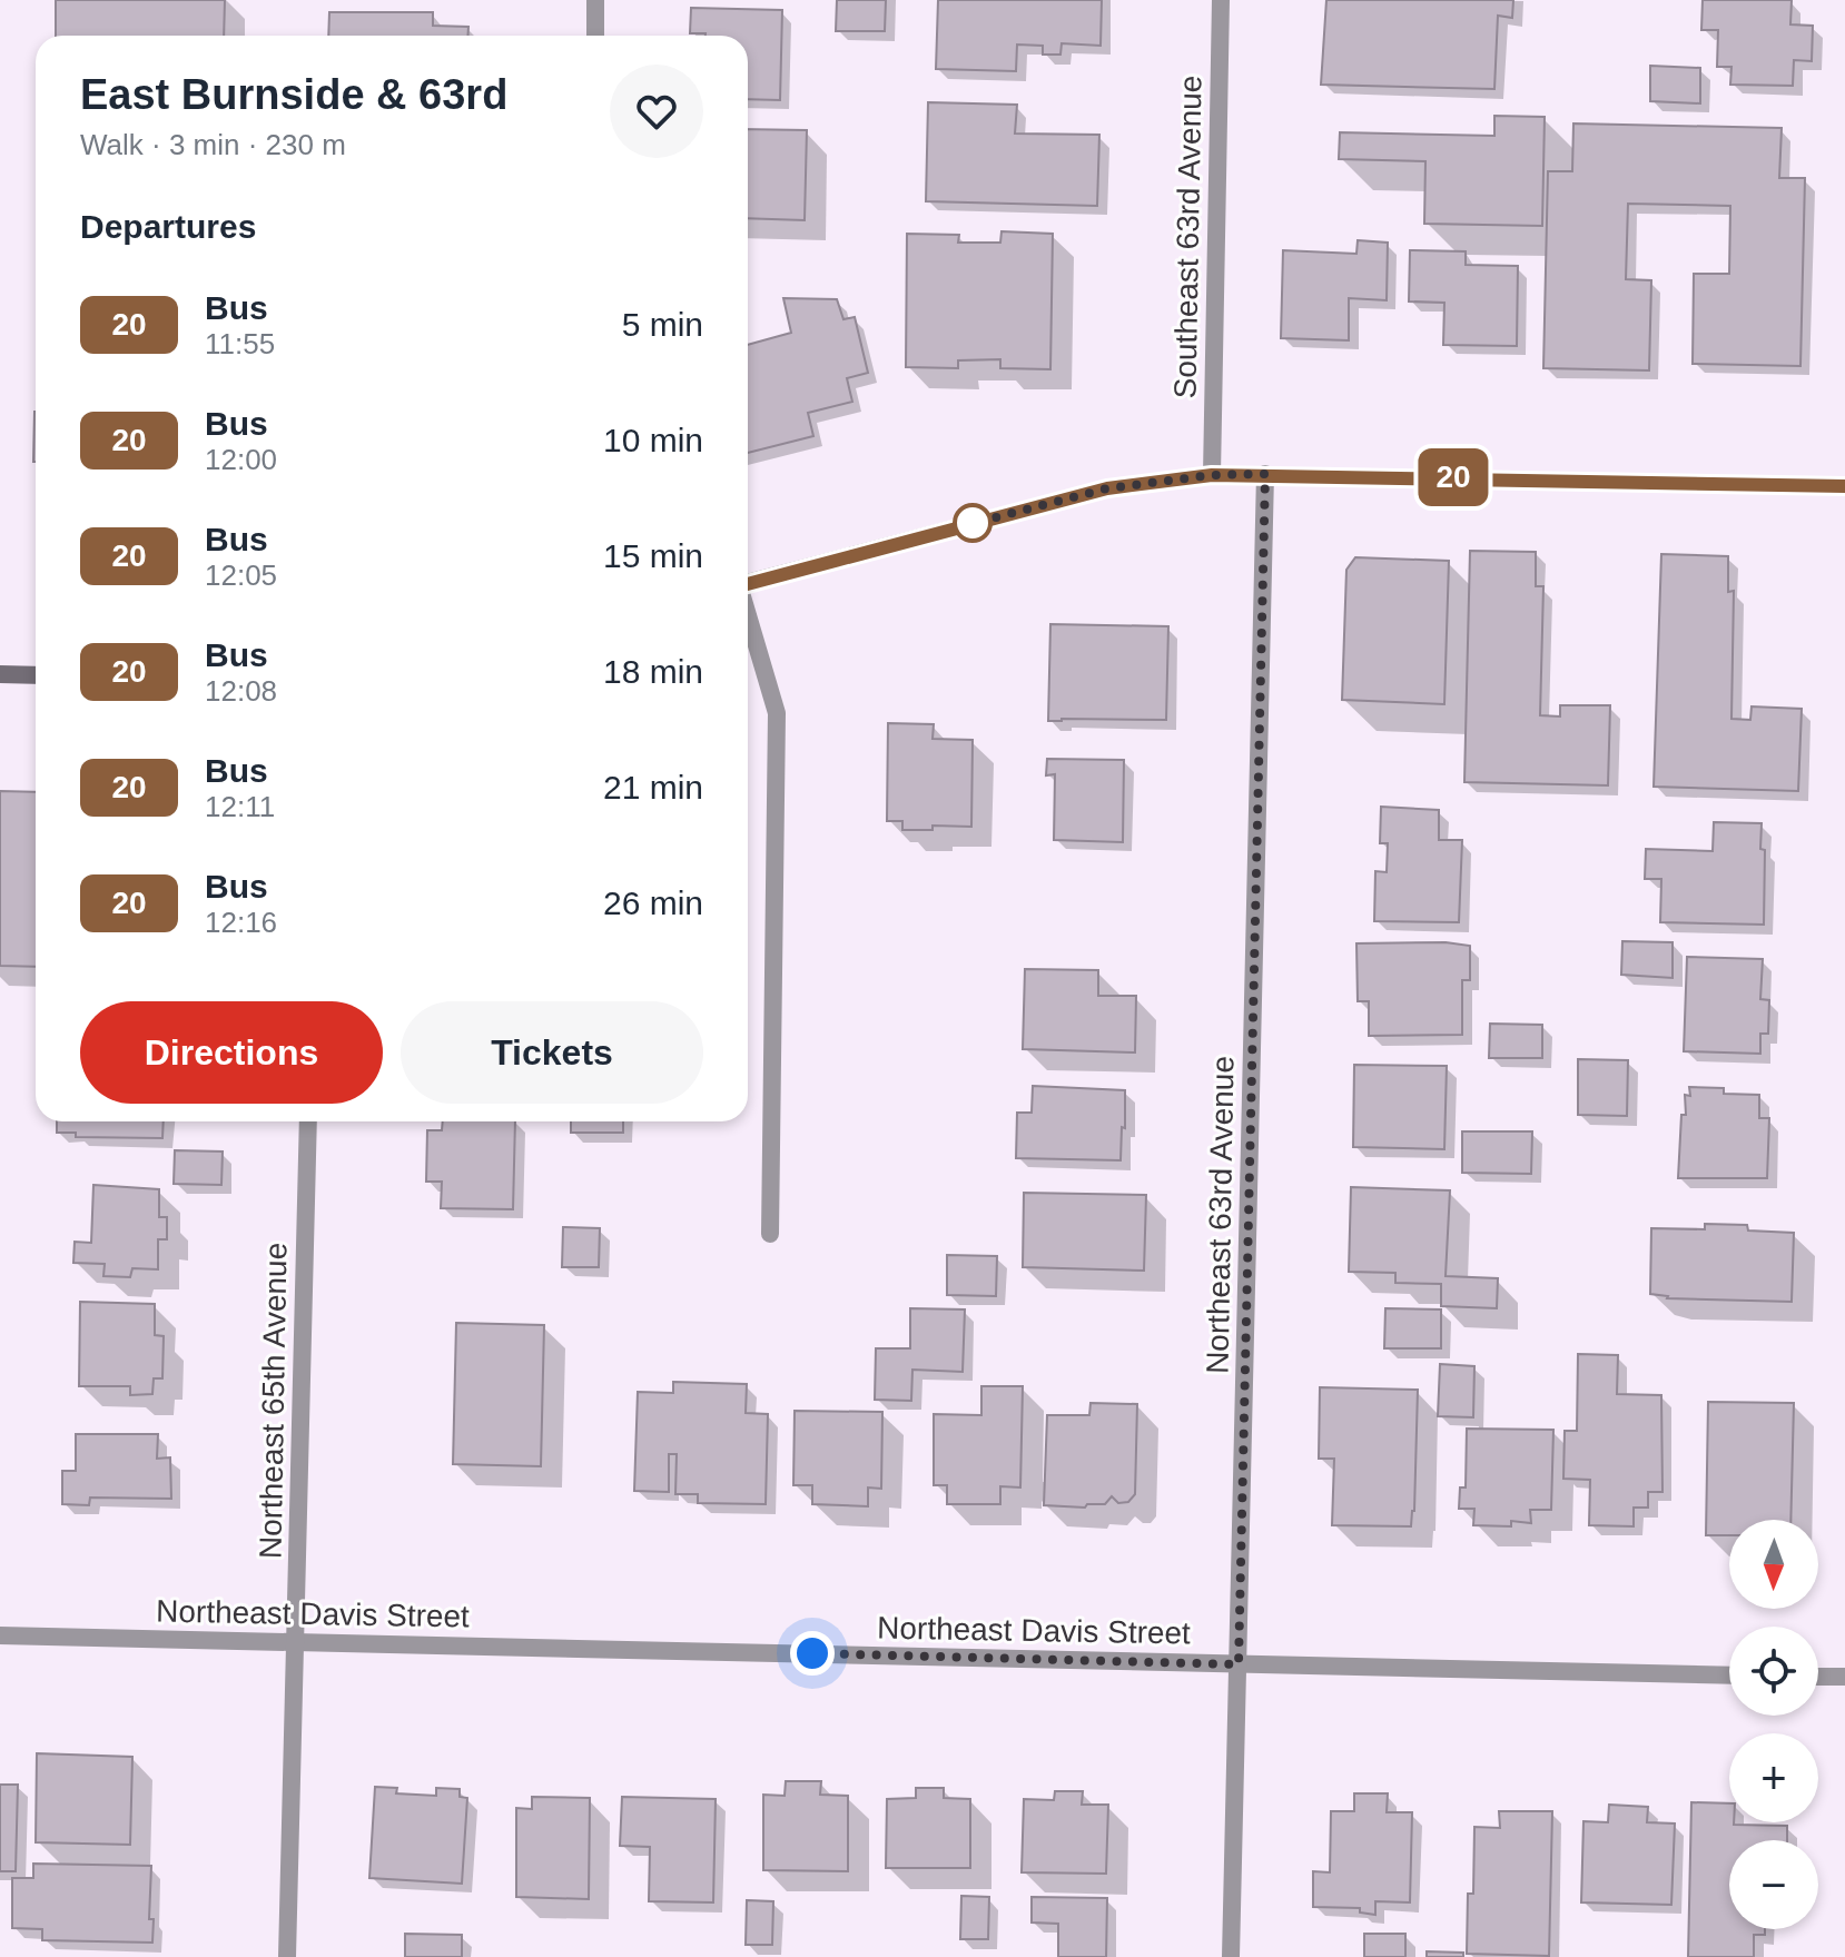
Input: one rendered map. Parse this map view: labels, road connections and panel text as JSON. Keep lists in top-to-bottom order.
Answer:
{
  "streets": {
    "street": [
      "Southeast 63rd Avenue",
      "Northeast 63rd Avenue",
      "Northeast 65th Avenue",
      "Northeast Davis Street"
    ]
  },
  "crossings": [
    ["Northeast 63rd Avenue", "Northeast Davis Street"],
    ["Northeast 65th Avenue", "Northeast Davis Street"]
  ],
  "lines": ["bus line 20"],
  "north": "bottom",
  "page": {
    "on_map": "20",
    "heading": [
      ["East Burnside & 63rd", "Walk · 3 min · 230 m"],
      "Departures"
    ],
    "list": [
      {
        "mark": "20",
        "name": "Bus",
        "note": "11:55",
        "value": "5 min"
      },
      {
        "mark": "20",
        "name": "Bus",
        "note": "12:00",
        "value": "10 min"
      },
      {
        "mark": "20",
        "name": "Bus",
        "note": "12:05",
        "value": "15 min"
      },
      {
        "mark": "20",
        "name": "Bus",
        "note": "12:08",
        "value": "18 min"
      },
      {
        "mark": "20",
        "name": "Bus",
        "note": "12:11",
        "value": "21 min"
      },
      {
        "mark": "20",
        "name": "Bus",
        "note": "12:16",
        "value": "26 min"
      }
    ],
    "buttons": ["Directions", "Tickets"],
    "map_buttons": ["+", "−"]
  }
}
